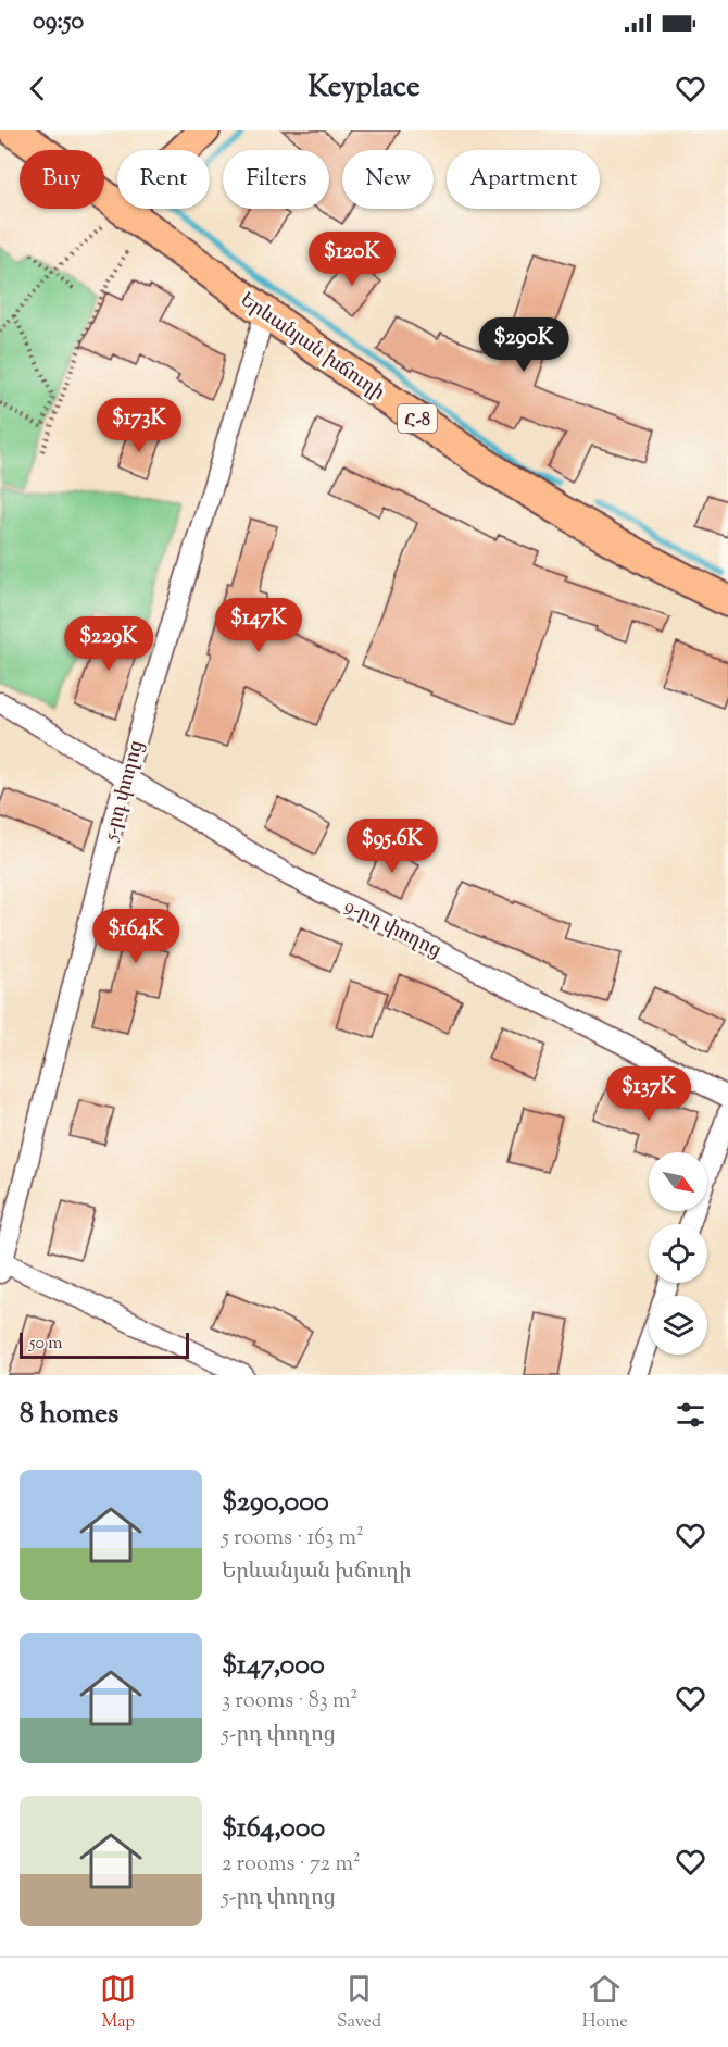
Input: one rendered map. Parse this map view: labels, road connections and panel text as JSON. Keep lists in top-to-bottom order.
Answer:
{
  "streets": {
    "main road": ["Երևանյան խճուղի", "Հ-8"],
    "street": ["5-րդ փողոց", "9-րդ փողոց"]
  },
  "crossings": [
    ["Երևանյան խճուղի", "5-րդ փողոց"],
    ["5-րդ փողոց", "9-րդ փողոց"]
  ],
  "scale_bar": "50 m",
  "north": "bottom right",
  "page": {
    "status": "09:50",
    "header": "Keyplace",
    "chip": [
      "Buy",
      "Rent",
      "Filters",
      "New",
      "Apartment"
    ],
    "price": [
      "$120K",
      "$290K",
      "$173K",
      "$147K",
      "$229K",
      "$95.6K",
      "$164K",
      "$137K"
    ],
    "scale": "50 m",
    "heading": "8 homes",
    "list": [
      {
        "name": "$290,000",
        "note": "5 rooms · 163 m² · Երևանյան խճուղի"
      },
      {
        "name": "$147,000",
        "note": "3 rooms · 83 m² · 5-րդ փողոց"
      },
      {
        "name": "$164,000",
        "note": "2 rooms · 72 m² · 5-րդ փողոց"
      }
    ],
    "tabs": ["Map", "Saved", "Home"]
  }
}
